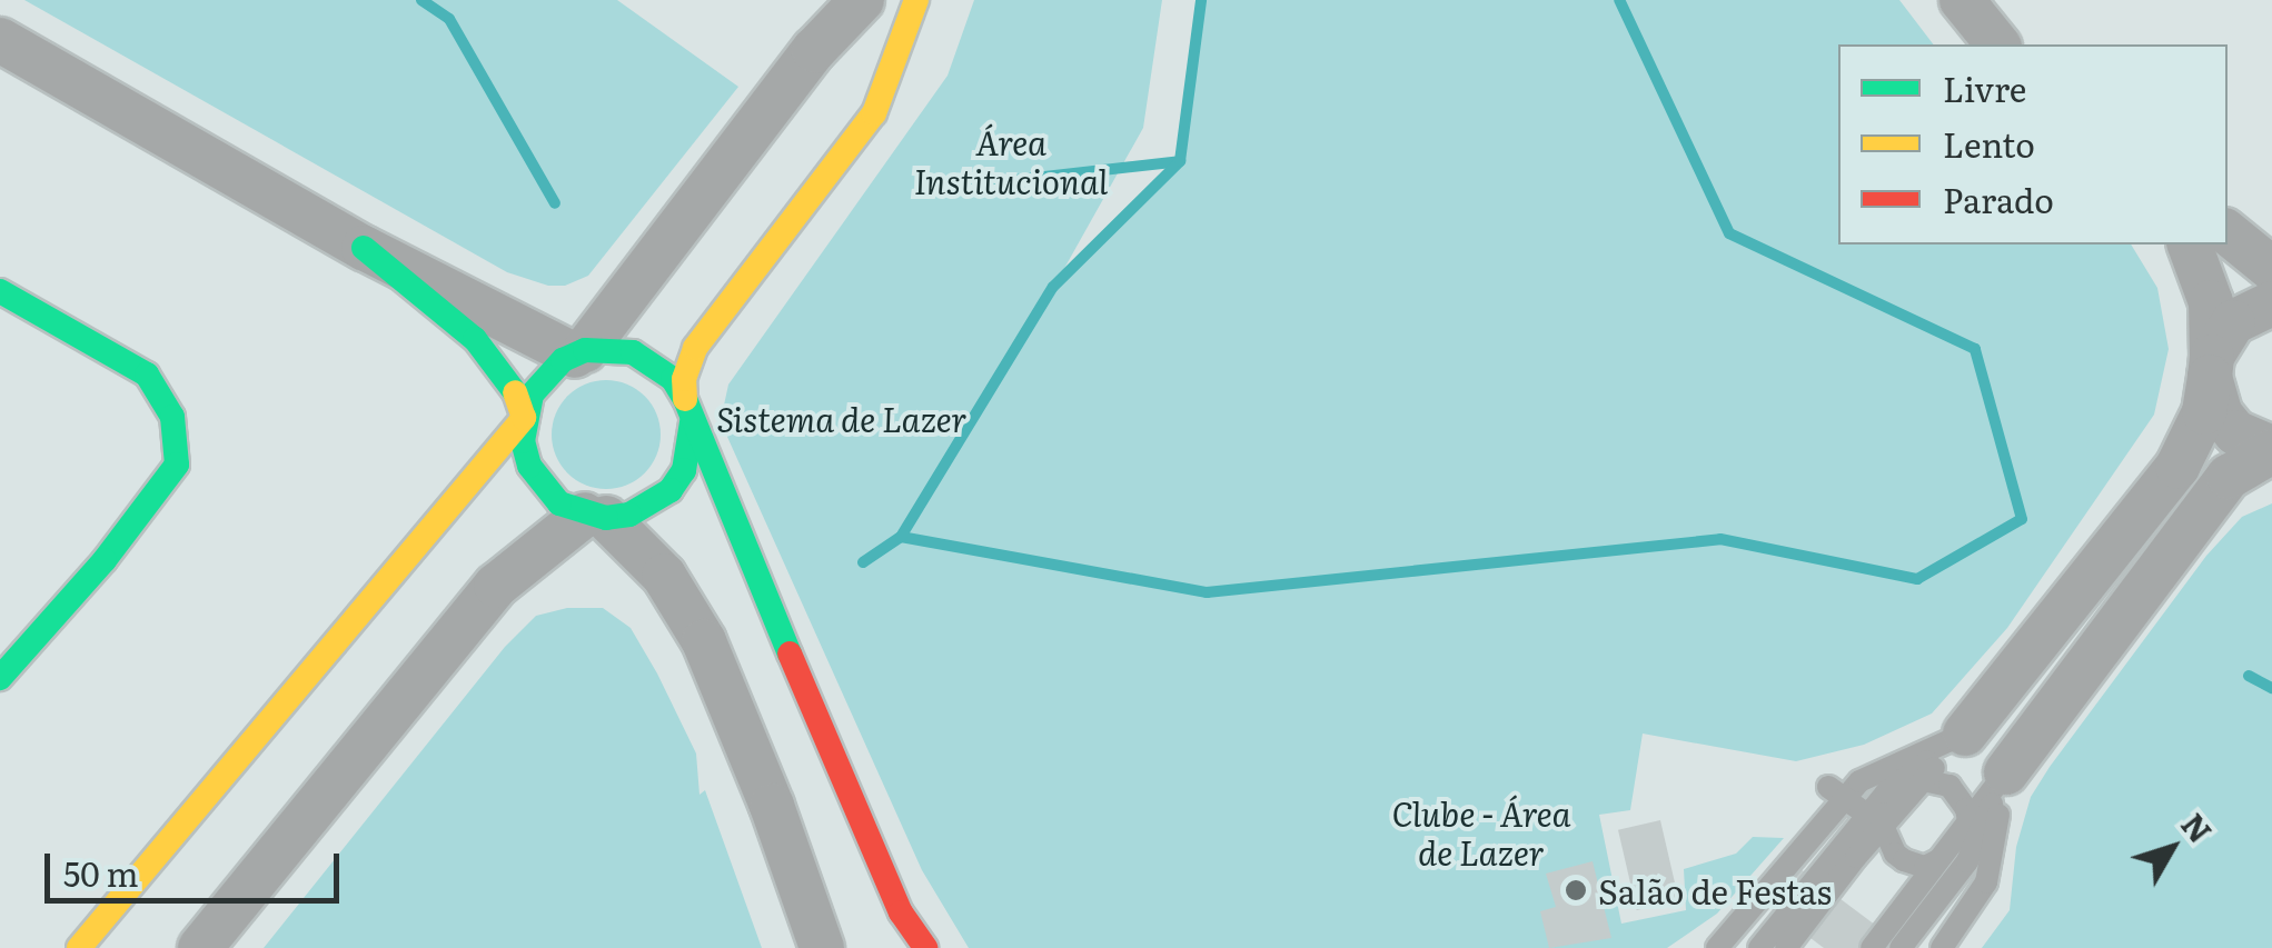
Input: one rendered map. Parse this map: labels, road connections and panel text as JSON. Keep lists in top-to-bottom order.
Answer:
{
  "parks": ["Área Institucional", "Sistema de Lazer", "Clube - Área de Lazer"],
  "places": ["Salão de Festas"],
  "legend": ["Livre", "Lento", "Parado"],
  "scale_bar": "50 m",
  "north": "top right"
}
